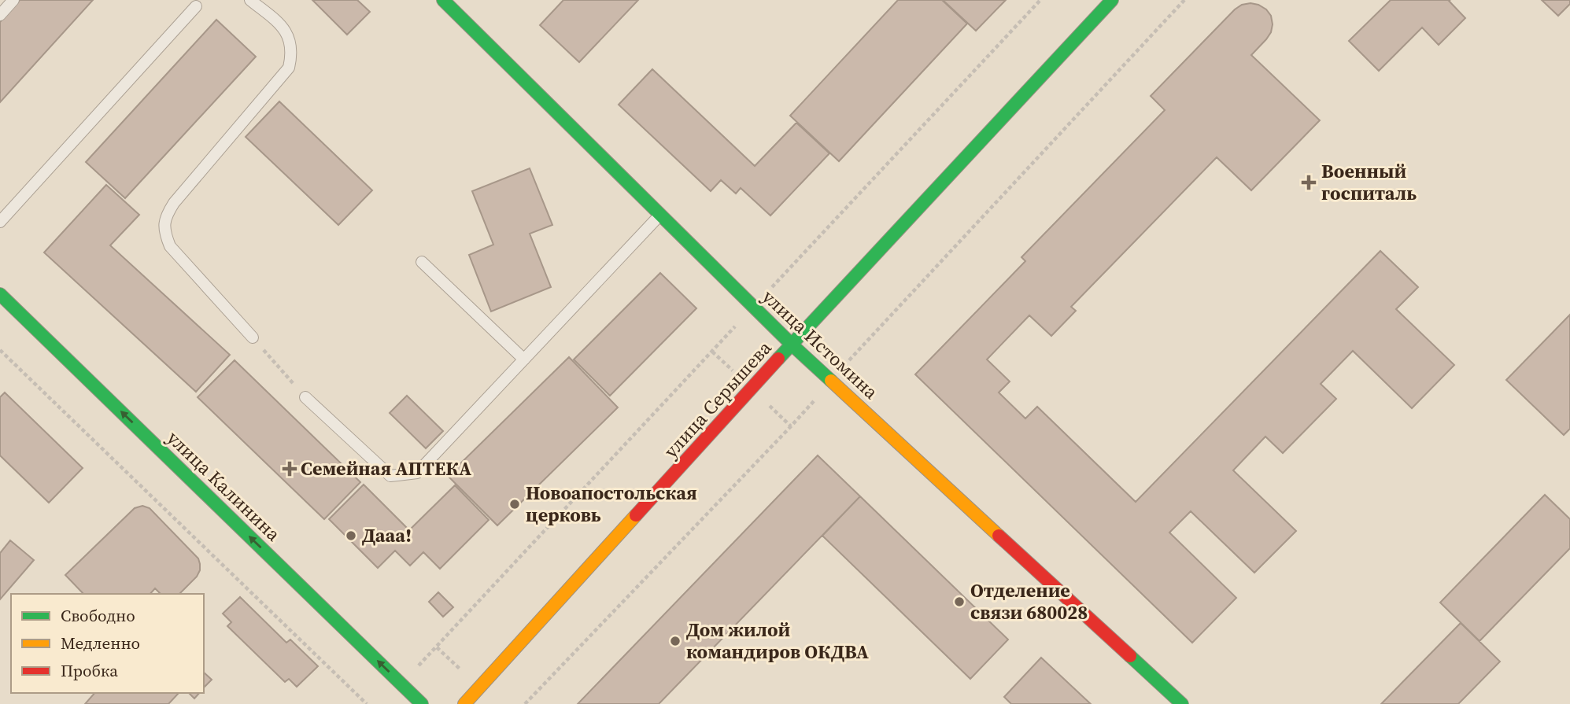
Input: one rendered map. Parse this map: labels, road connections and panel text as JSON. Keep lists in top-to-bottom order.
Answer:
{
  "streets": {
    "street": ["улица Истомина", "улица Серышева", "улица Калинина"]
  },
  "crossings": [
    ["улица Истомина", "улица Серышева"]
  ],
  "one_way": ["улица Калинина"],
  "places": {
    "health": ["Военный госпиталь", "Семейная АПТЕКА"],
    "other": [
      "Новоапостольская церковь",
      "Дааа!",
      "Отделение связи 680028",
      "Дом жилой командиров ОКДВА"
    ]
  },
  "legend": ["Свободно", "Медленно", "Пробка"]
}
